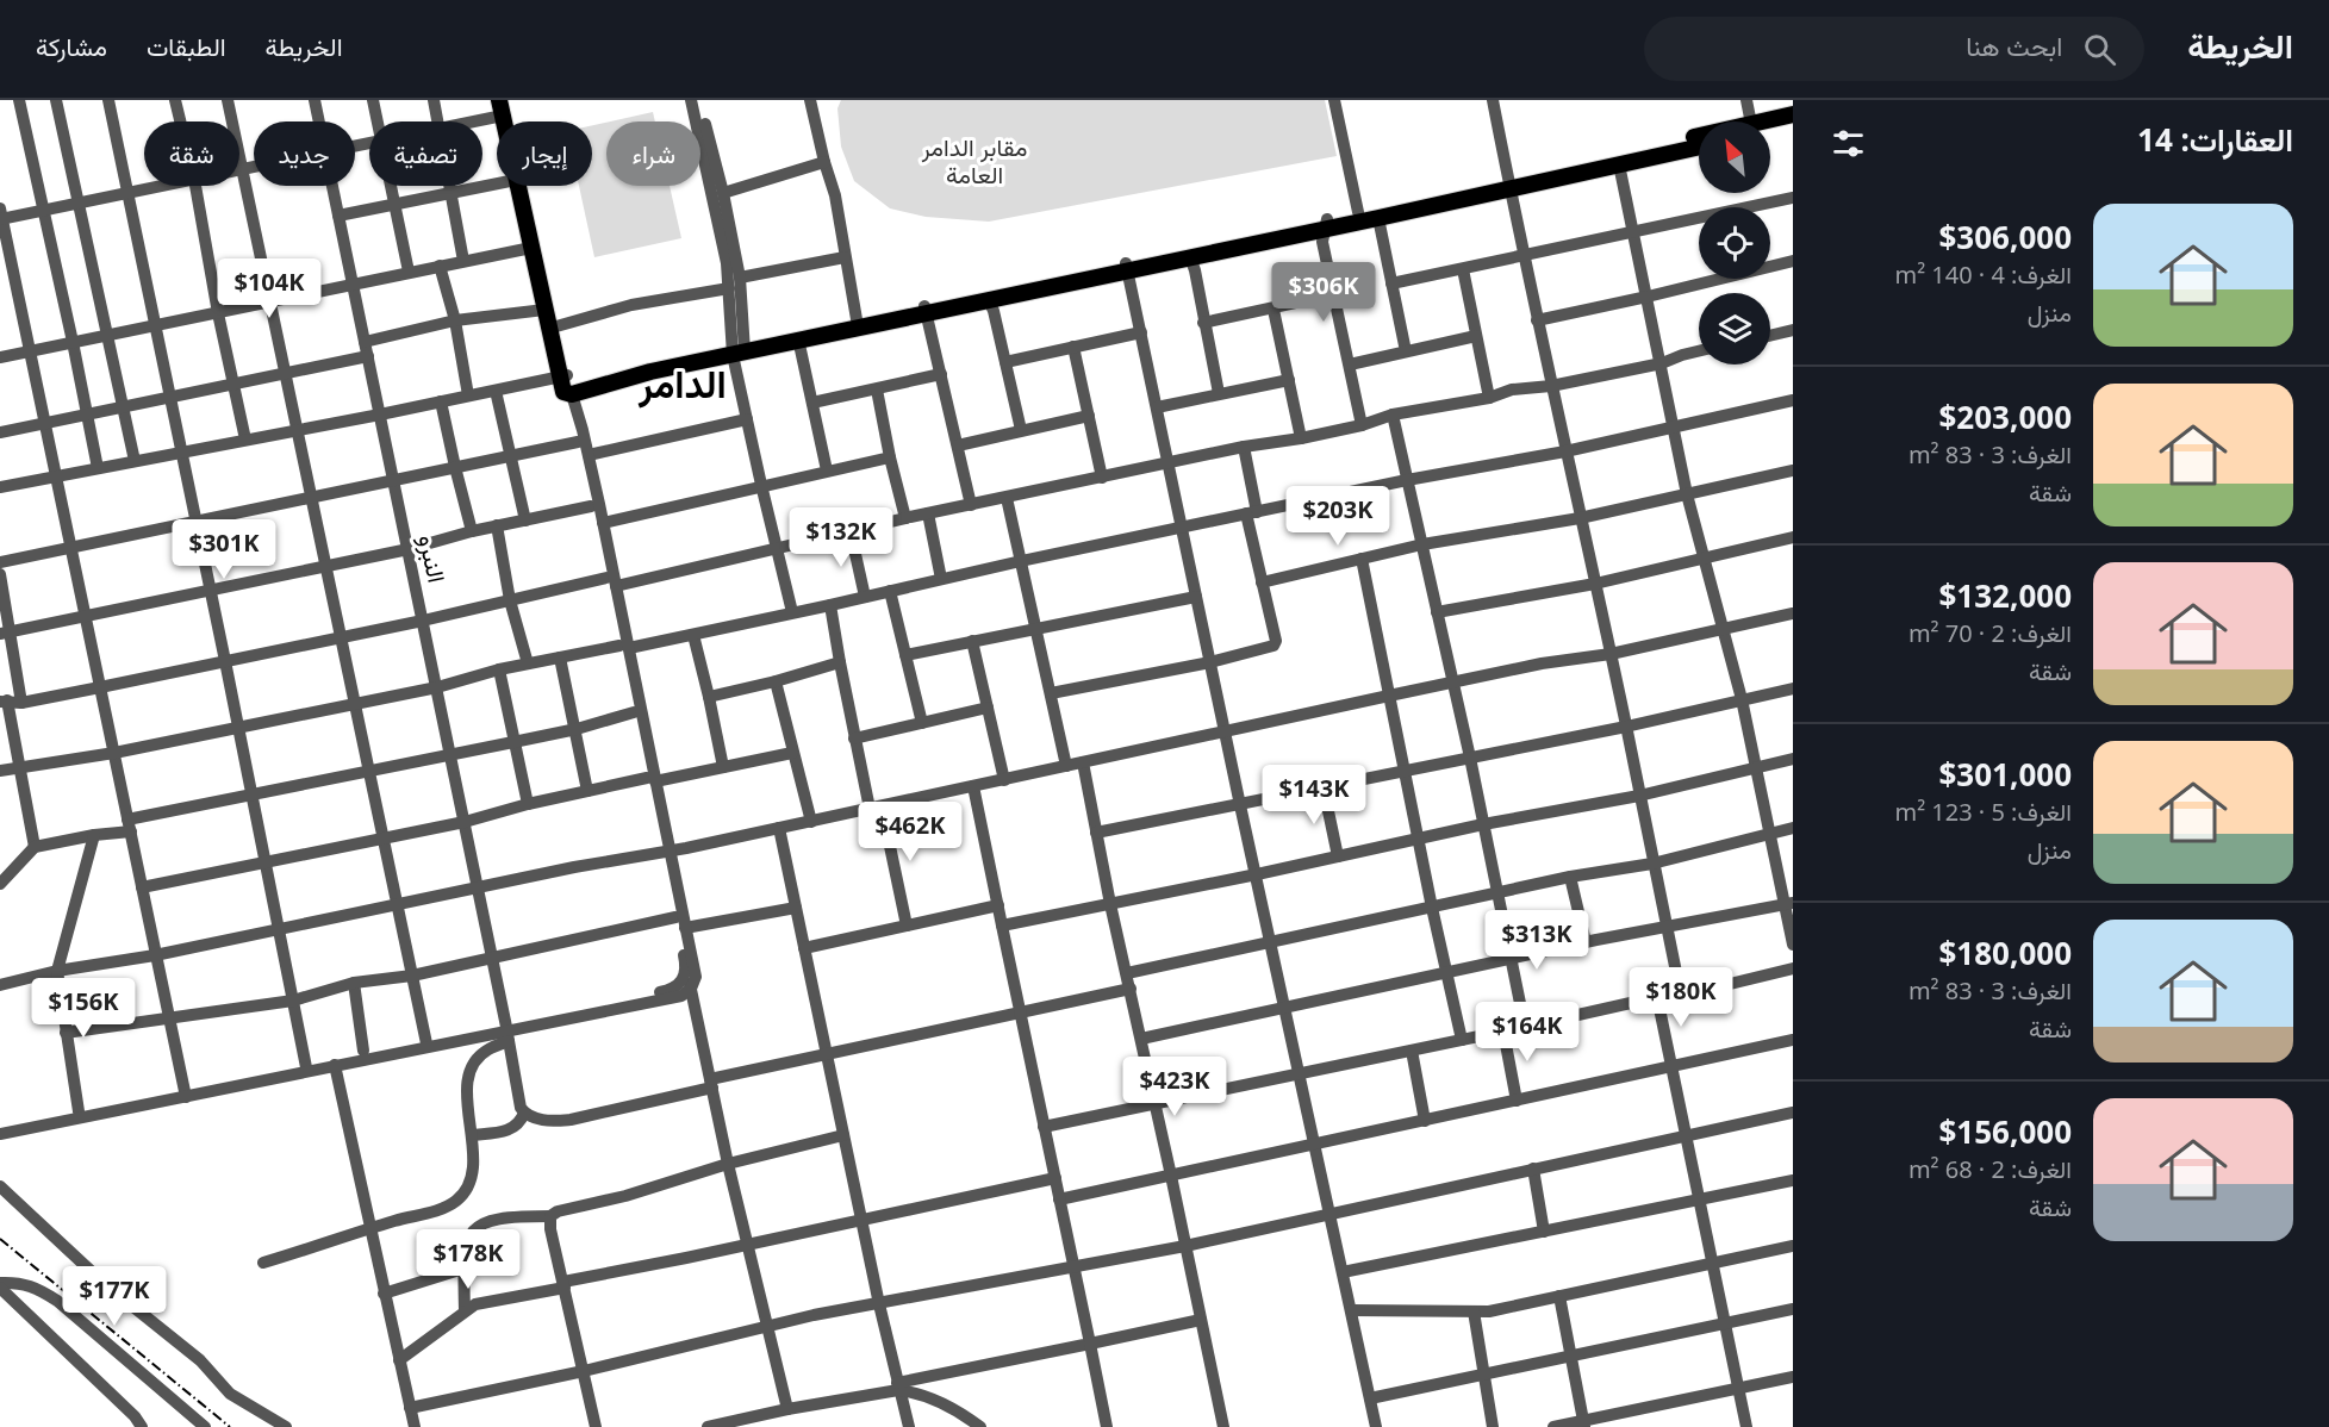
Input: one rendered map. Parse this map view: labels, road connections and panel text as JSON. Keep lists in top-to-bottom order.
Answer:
{
  "streets": {
    "street": ["النبرو"]
  },
  "districts": ["الدامر"],
  "parks": ["مقابر الدامر العامة"],
  "north": "top left",
  "page": {
    "header": "الخريطة",
    "search": "ابحث هنا",
    "nav": ["الخريطة", "الطبقات", "مشاركة"],
    "heading": "العقارات: 14",
    "chip": [
      "شراء",
      "إيجار",
      "تصفية",
      "جديد",
      "شقة"
    ],
    "list": [
      {
        "name": "$306,000",
        "note": "الغرف: 4 · 140 m² · منزل"
      },
      {
        "name": "$203,000",
        "note": "الغرف: 3 · 83 m² · شقة"
      },
      {
        "name": "$132,000",
        "note": "الغرف: 2 · 70 m² · شقة"
      },
      {
        "name": "$301,000",
        "note": "الغرف: 5 · 123 m² · منزل"
      },
      {
        "name": "$180,000",
        "note": "الغرف: 3 · 83 m² · شقة"
      },
      {
        "name": "$156,000",
        "note": "الغرف: 2 · 68 m² · شقة"
      }
    ],
    "price": [
      "$104K",
      "$306K",
      "$203K",
      "$132K",
      "$301K",
      "$143K",
      "$462K",
      "$313K",
      "$180K",
      "$156K",
      "$164K",
      "$423K",
      "$178K",
      "$177K"
    ]
  }
}
